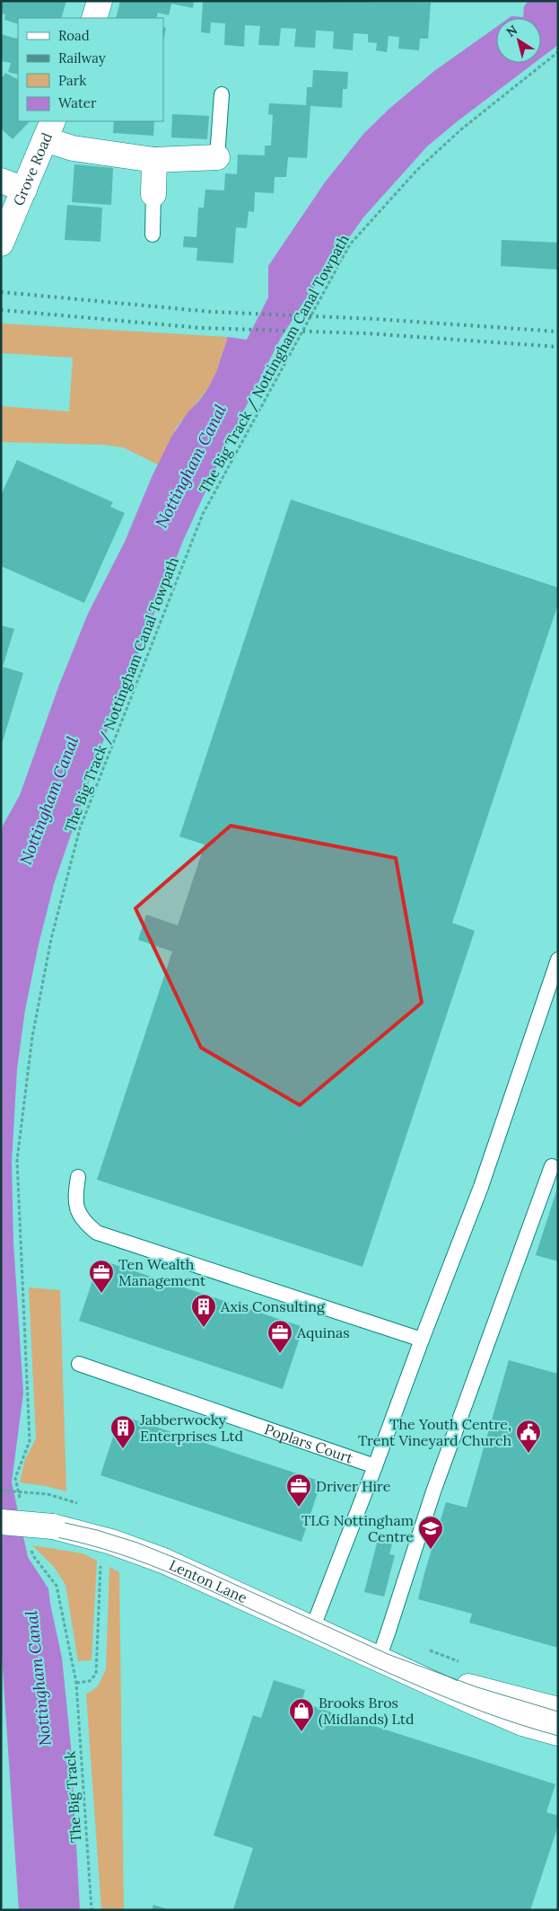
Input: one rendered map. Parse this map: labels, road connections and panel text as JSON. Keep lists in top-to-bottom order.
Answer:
{
  "streets": {
    "street": ["Grove Road", "Lenton Lane"],
    "lane": ["Poplars Court"],
    "path": ["The Big Track / Nottingham Canal Towpath", "The Big Track"]
  },
  "water": ["Nottingham Canal"],
  "places": {
    "office": ["Ten Wealth Management", "Aquinas", "Driver Hire"],
    "building": ["Axis Consulting", "Jabberwocky Enterprises Ltd"],
    "public building": ["The Youth Centre, Trent Vineyard Church"],
    "school or university": ["TLG Nottingham Centre"],
    "shop": ["Brooks Bros (Midlands) Ltd"]
  },
  "legend": [
    "Road",
    "Railway",
    "Park",
    "Water"
  ],
  "north": "top left"
}
